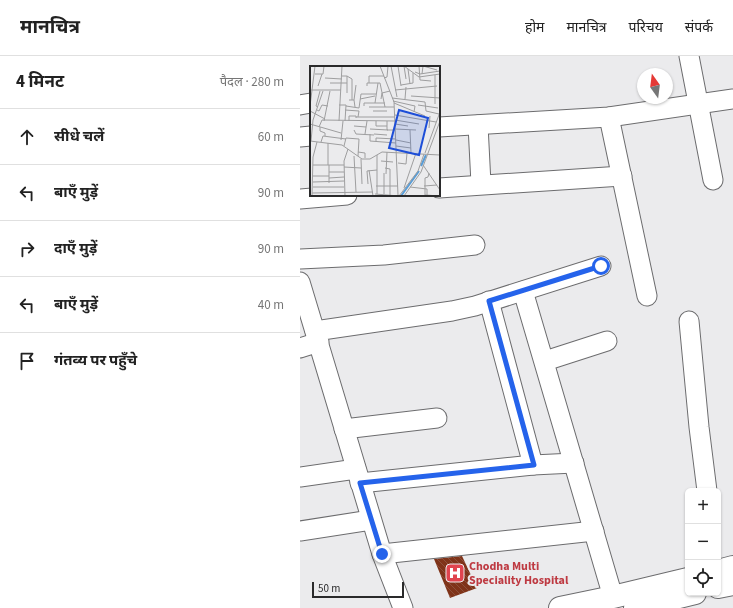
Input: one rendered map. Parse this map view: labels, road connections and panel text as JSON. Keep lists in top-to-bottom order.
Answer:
{
  "places": {
    "hospital": ["Chodha Multi Speciality Hospital"]
  },
  "scale_bar": "50 m",
  "north": "top",
  "page": {
    "header": "मानचित्र",
    "nav": [
      "होम",
      "मानचित्र",
      "परिचय",
      "संपर्क"
    ],
    "heading": ["4 मिनट", "पैदल · 280 m"],
    "list": [
      ["सीधे चलें", "60 m"],
      ["बाएँ मुड़ें", "90 m"],
      ["दाएँ मुड़ें", "90 m"],
      ["बाएँ मुड़ें", "40 m"],
      "गंतव्य पर पहुँचे"
    ],
    "map_buttons": ["+", "−"],
    "scale": "50 m"
  }
}
